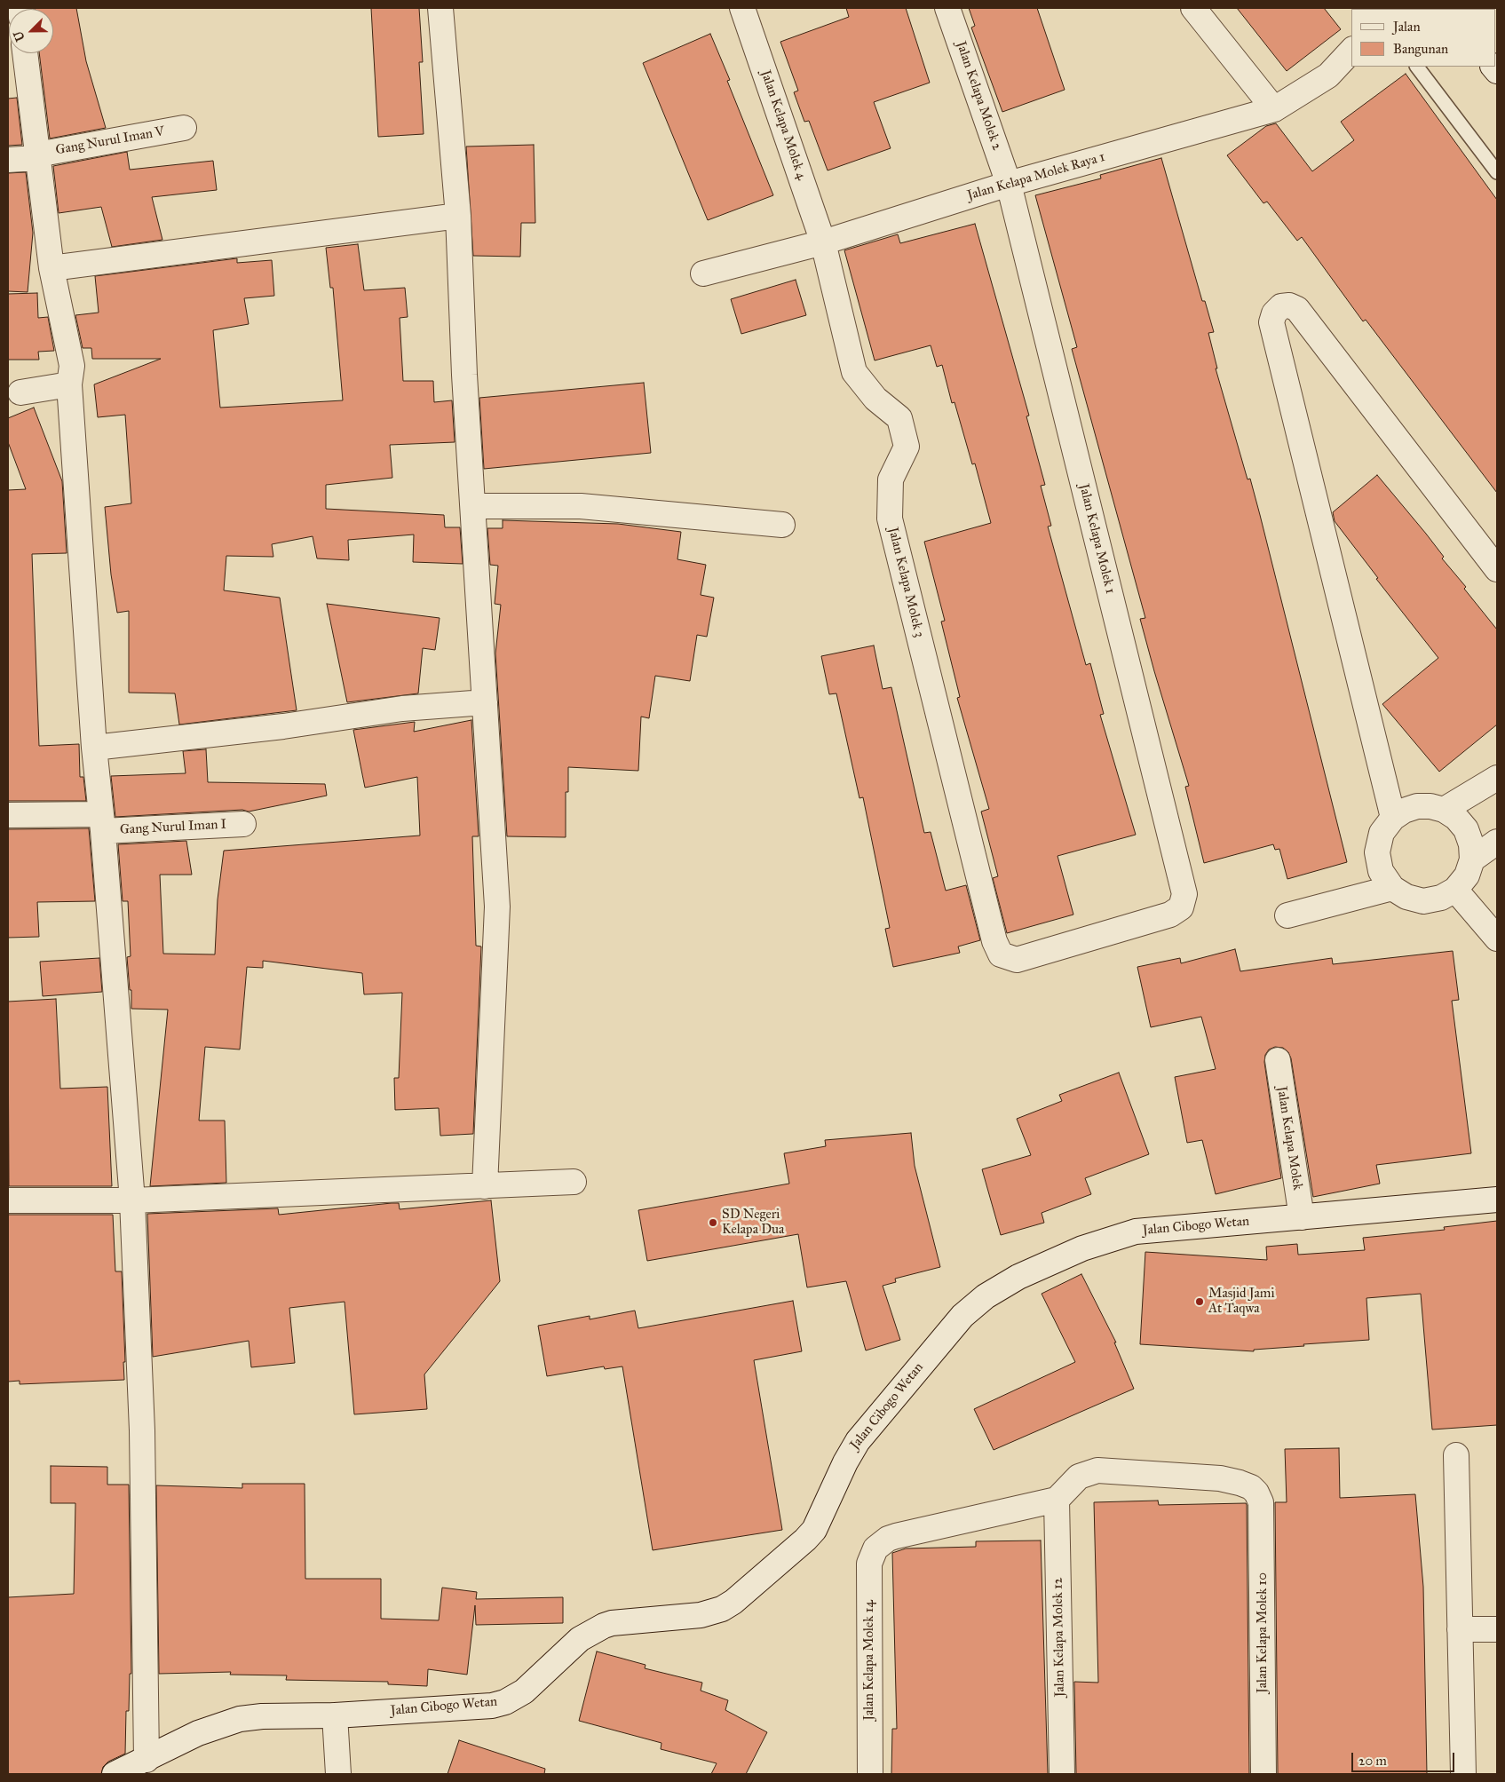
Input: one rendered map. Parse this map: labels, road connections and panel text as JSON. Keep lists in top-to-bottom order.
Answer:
{
  "streets": {
    "street": [
      "Jalan Kelapa Molek 2",
      "Jalan Kelapa Molek 4",
      "Gang Nurul Iman V",
      "Jalan Kelapa Molek Raya 1",
      "Jalan Kelapa Molek 1",
      "Jalan Kelapa Molek 3",
      "Gang Nurul Iman I",
      "Jalan Kelapa Molek",
      "Jalan Cibogo Wetan",
      "Jalan Kelapa Molek 10",
      "Jalan Kelapa Molek 12",
      "Jalan Kelapa Molek 14"
    ]
  },
  "crossings": [
    ["Jalan Kelapa Molek 2", "Jalan Kelapa Molek Raya 1"],
    ["Jalan Kelapa Molek 2", "Jalan Kelapa Molek 1"],
    ["Jalan Kelapa Molek 4", "Jalan Kelapa Molek Raya 1"],
    ["Jalan Kelapa Molek 4", "Jalan Kelapa Molek 3"],
    ["Jalan Kelapa Molek Raya 1", "Jalan Kelapa Molek 1"],
    ["Jalan Kelapa Molek Raya 1", "Jalan Kelapa Molek 3"],
    ["Jalan Kelapa Molek 1", "Jalan Kelapa Molek 3"],
    ["Jalan Kelapa Molek", "Jalan Cibogo Wetan"],
    ["Jalan Kelapa Molek 10", "Jalan Kelapa Molek 12"],
    ["Jalan Kelapa Molek 10", "Jalan Kelapa Molek 14"],
    ["Jalan Kelapa Molek 12", "Jalan Kelapa Molek 14"]
  ],
  "places": ["SD Negeri Kelapa Dua", "Masjid Jami At Taqwa"],
  "legend": ["Jalan", "Bangunan"],
  "scale_bar": "20 m",
  "north": "bottom left"
}
